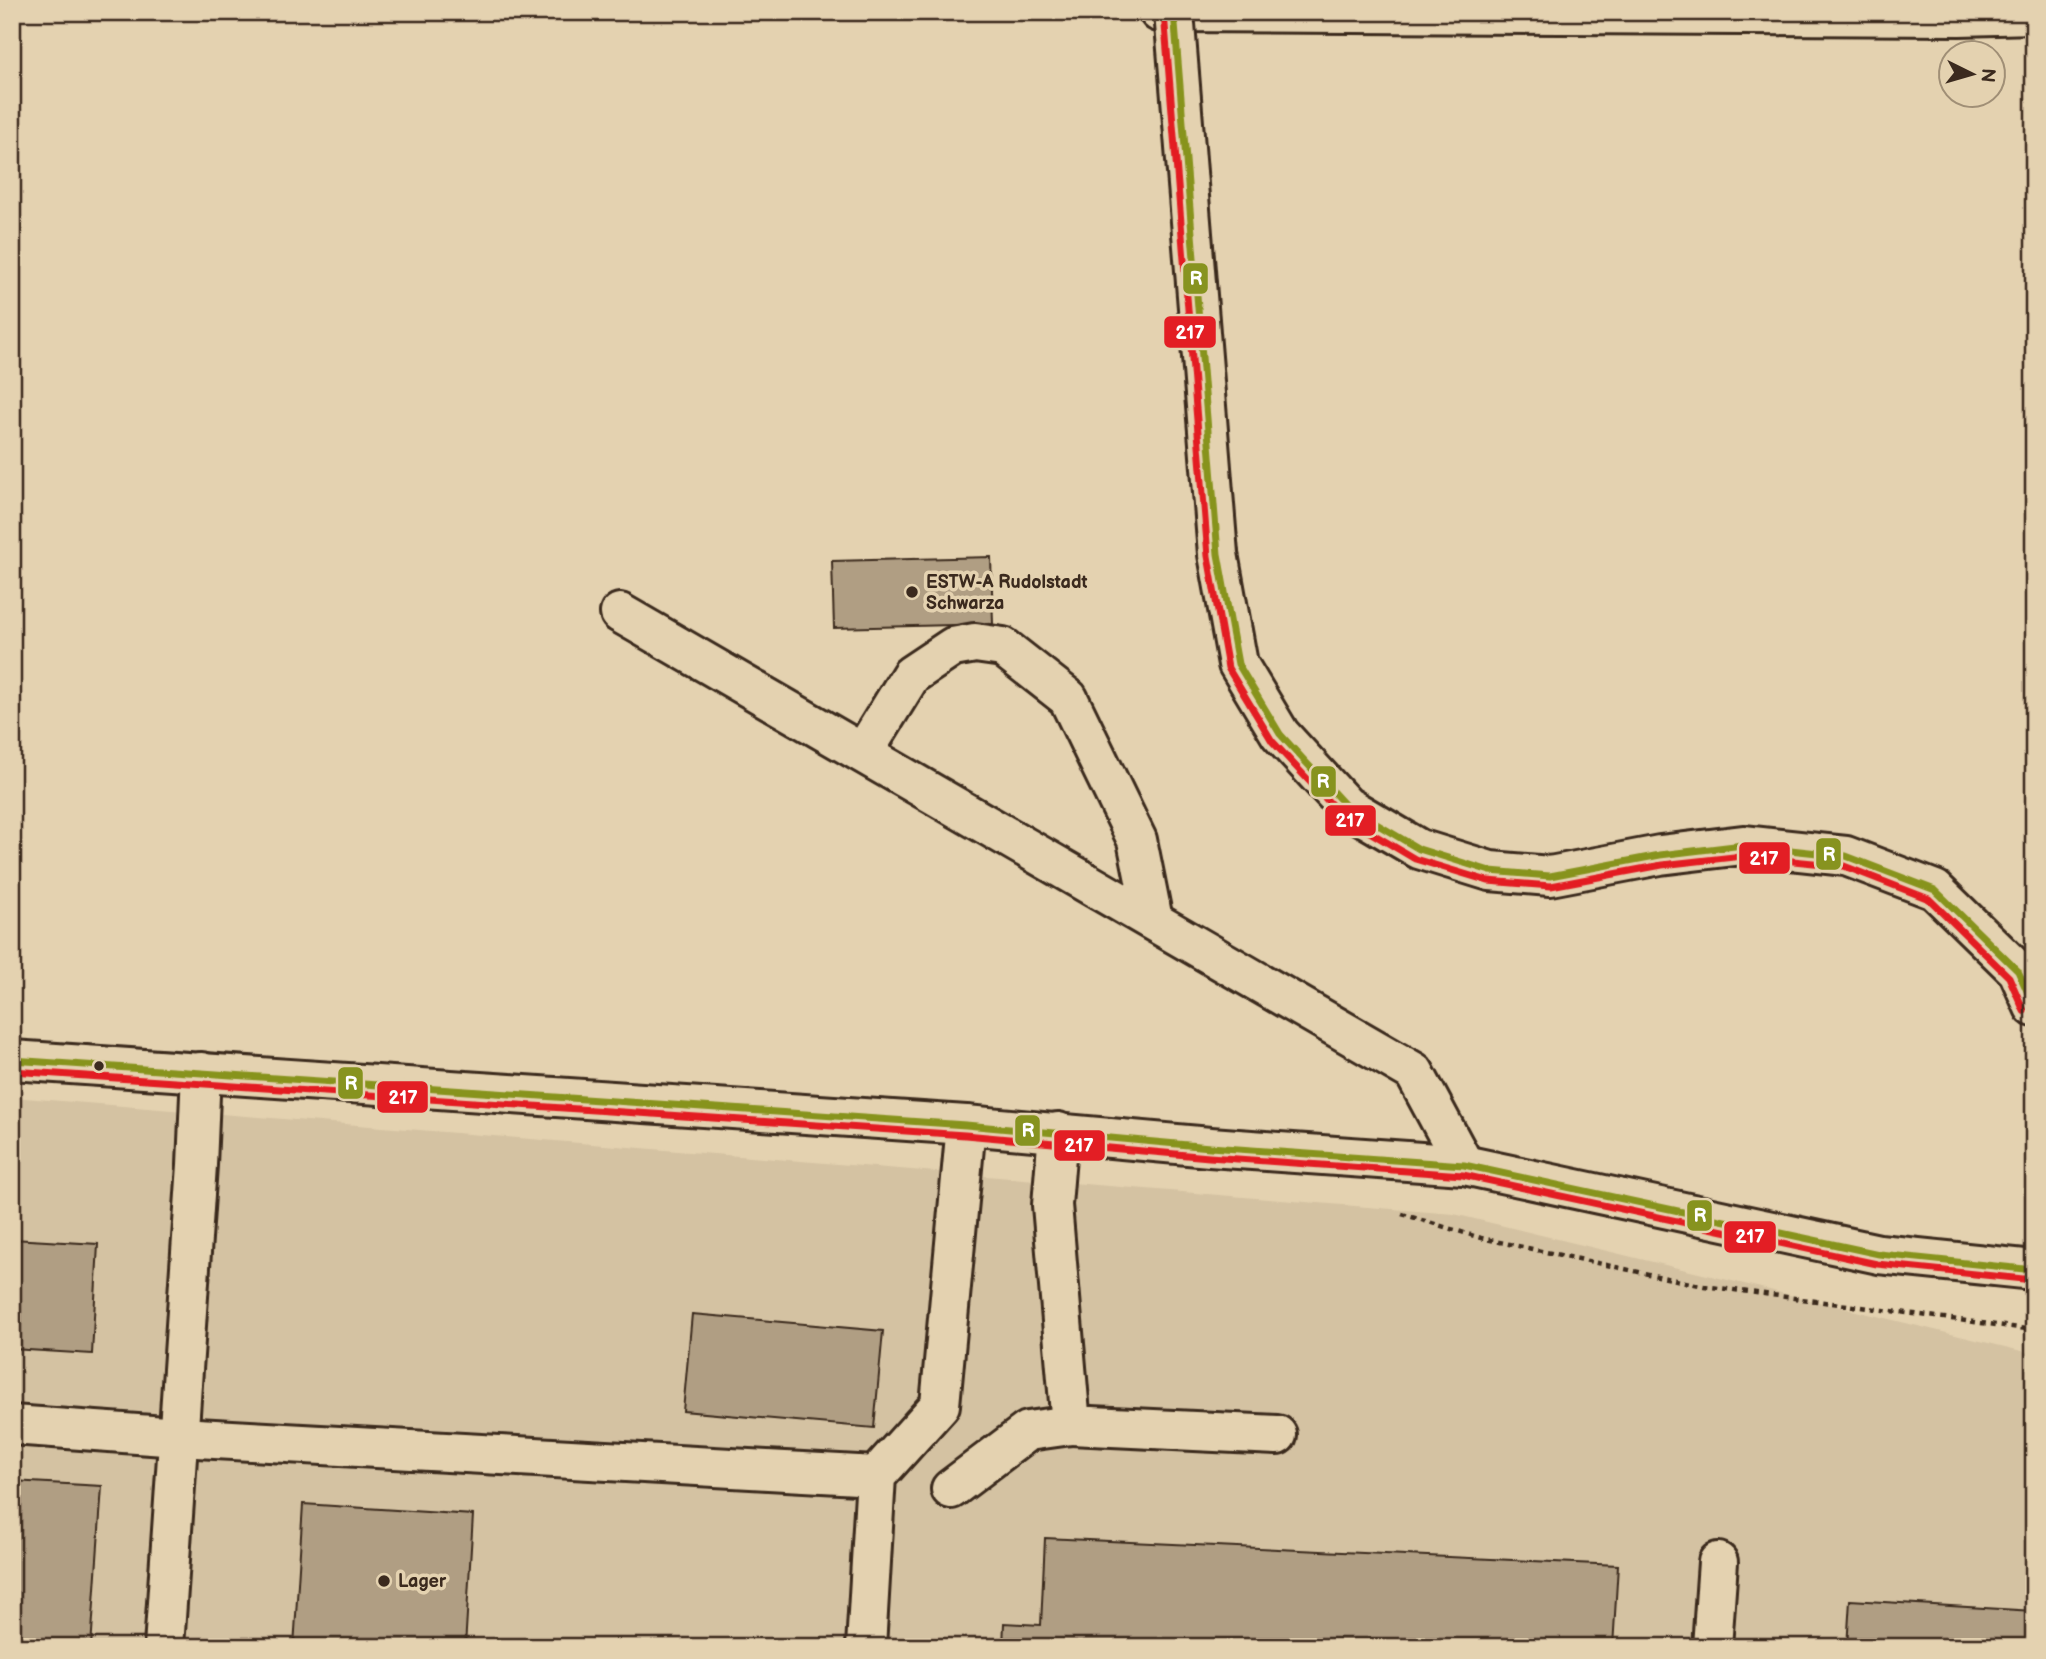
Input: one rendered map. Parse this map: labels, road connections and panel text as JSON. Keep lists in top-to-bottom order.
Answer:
{
  "places": ["ESTW-A Rudolstadt Schwarza", "Lager"],
  "lines": ["transit line R", "transit line 217"],
  "north": "right"
}
